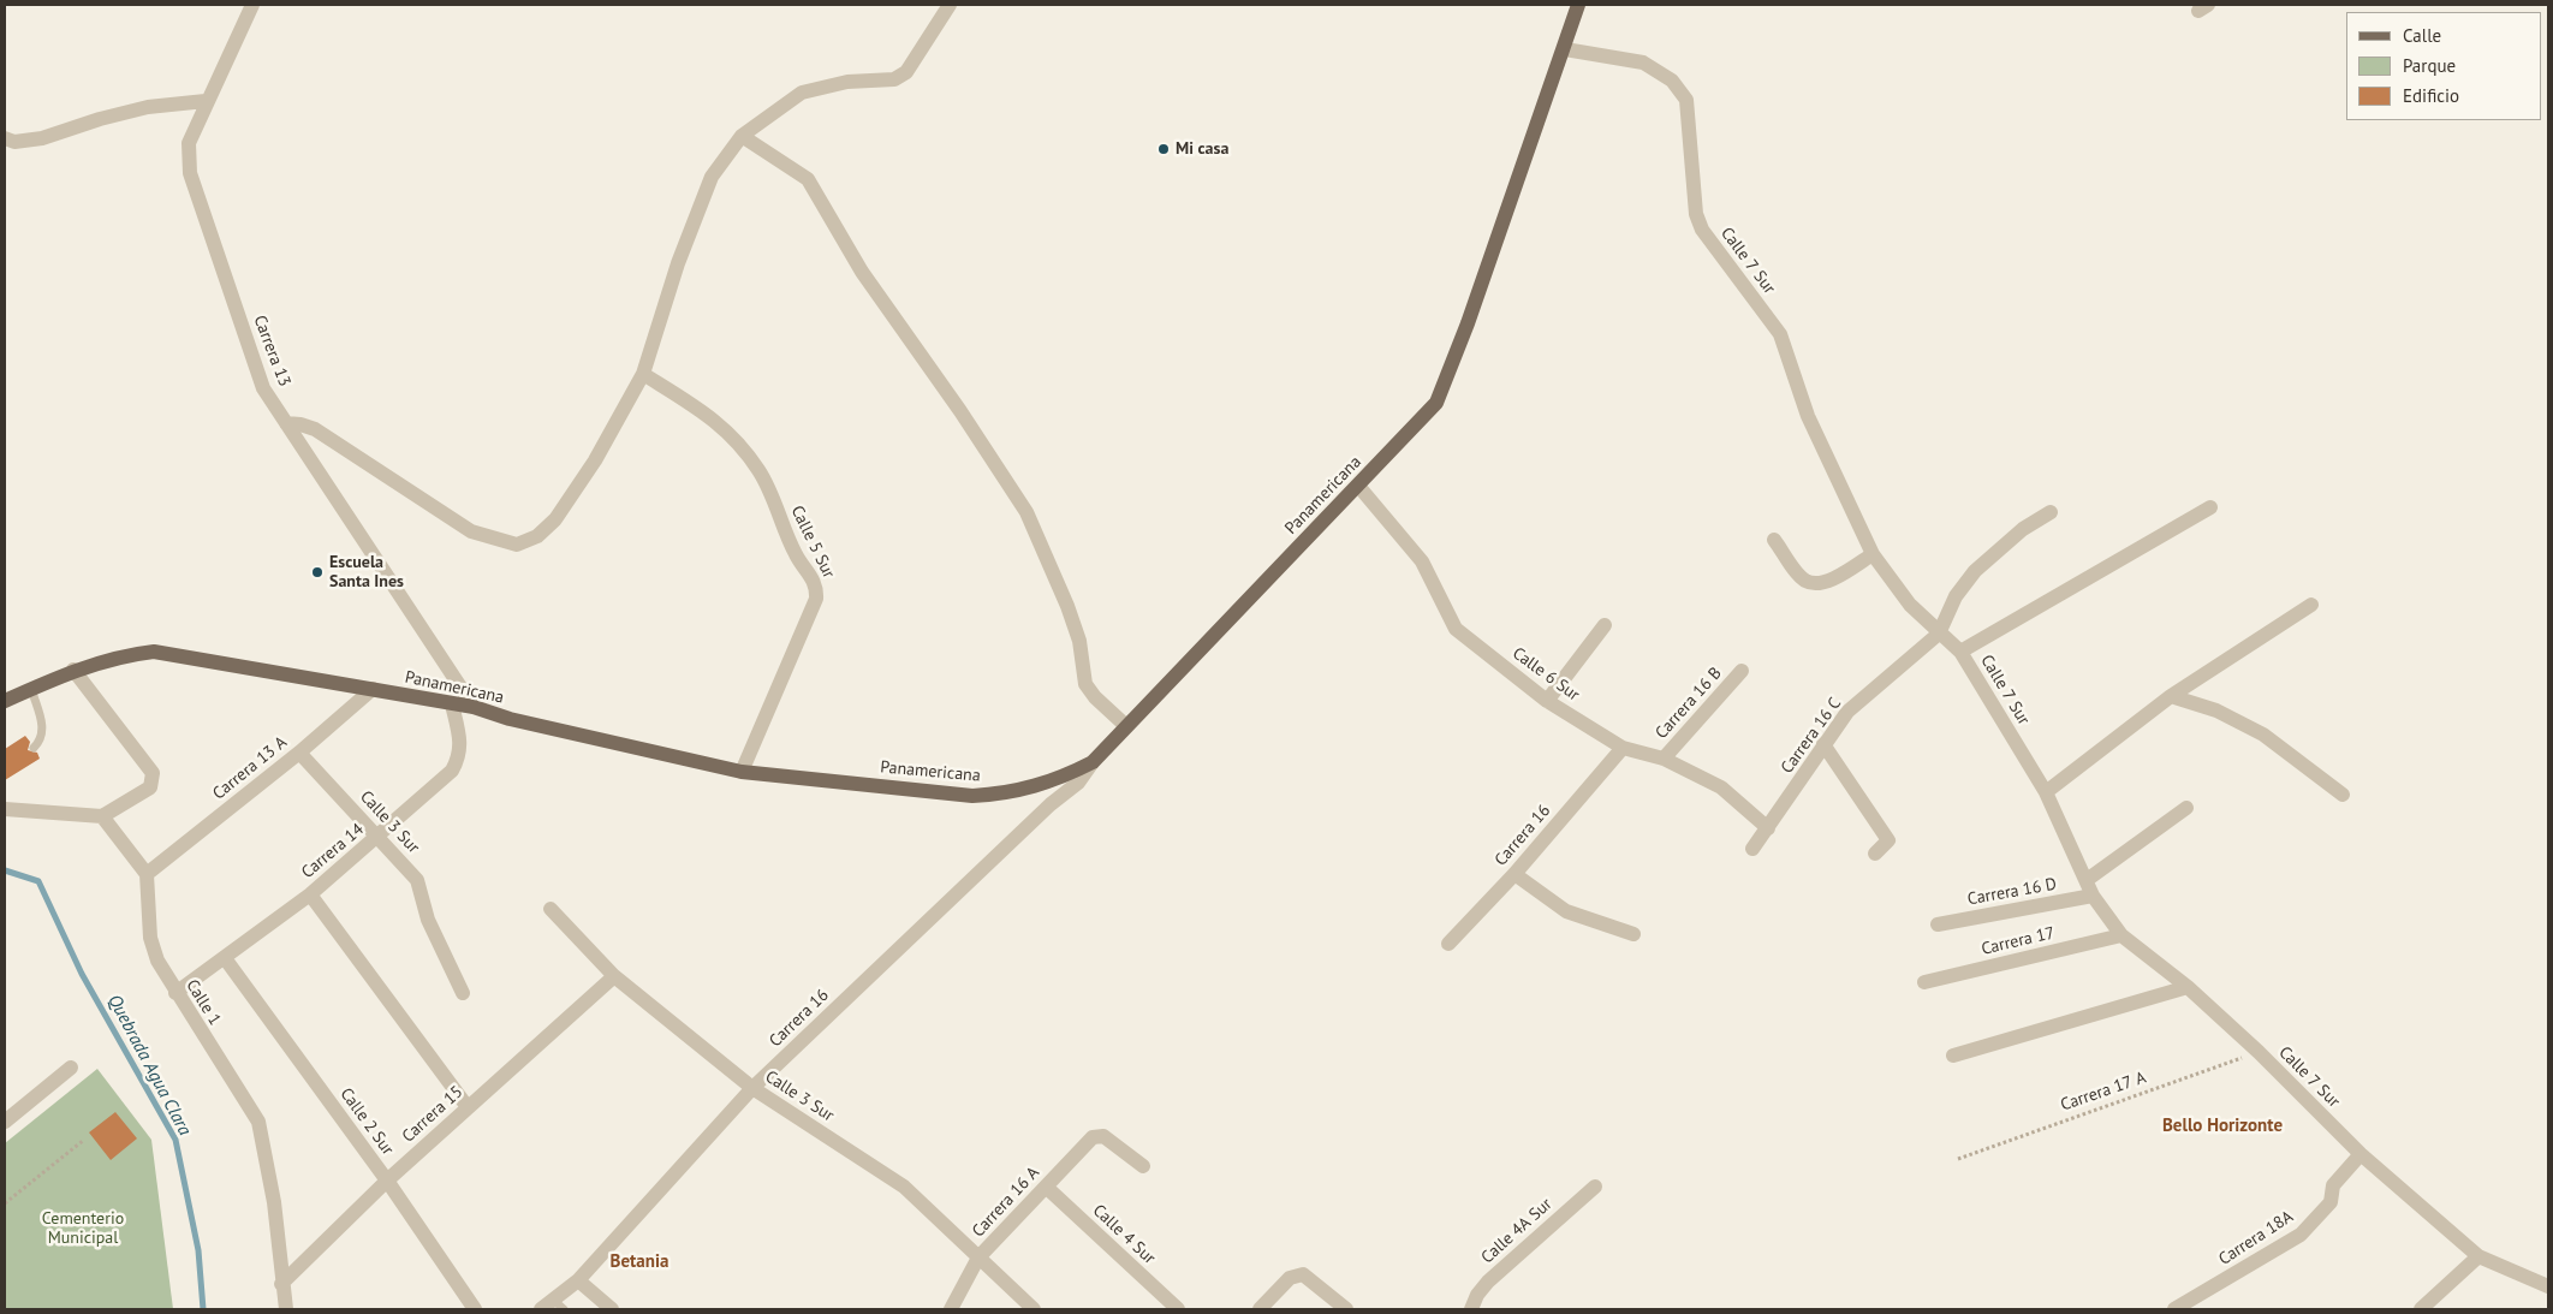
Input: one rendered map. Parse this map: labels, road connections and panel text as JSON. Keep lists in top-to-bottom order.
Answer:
{
  "streets": {
    "main road": ["Panamericana"],
    "street": [
      "Calle 7 Sur",
      "Carrera 13",
      "Calle 5 Sur",
      "Calle 6 Sur",
      "Carrera 16 B",
      "Carrera 16 C",
      "Carrera 13 A",
      "Calle 3 Sur",
      "Carrera 16",
      "Carrera 14",
      "Carrera 16 D",
      "Carrera 17",
      "Calle 1",
      "Carrera 15",
      "Calle 2 Sur",
      "Carrera 16 A",
      "Calle 4A Sur",
      "Calle 4 Sur",
      "Carrera 18A"
    ],
    "path": ["Carrera 17 A"]
  },
  "crossings": [
    ["Calle 7 Sur", "Panamericana"],
    ["Calle 7 Sur", "Carrera 16 C"],
    ["Calle 7 Sur", "Carrera 16 D"],
    ["Calle 7 Sur", "Carrera 17"],
    ["Calle 7 Sur", "Carrera 17 A"],
    ["Calle 7 Sur", "Carrera 18A"],
    ["Carrera 13", "Panamericana"],
    ["Panamericana", "Calle 5 Sur"],
    ["Panamericana", "Calle 6 Sur"],
    ["Panamericana", "Carrera 13 A"],
    ["Panamericana", "Carrera 16"],
    ["Panamericana", "Carrera 14"],
    ["Calle 6 Sur", "Carrera 16 B"],
    ["Calle 6 Sur", "Carrera 16 C"],
    ["Calle 6 Sur", "Carrera 16"],
    ["Carrera 13 A", "Calle 3 Sur"],
    ["Carrera 13 A", "Calle 1"],
    ["Calle 3 Sur", "Carrera 16"],
    ["Calle 3 Sur", "Carrera 14"],
    ["Calle 3 Sur", "Carrera 15"],
    ["Calle 3 Sur", "Carrera 16 A"],
    ["Carrera 14", "Calle 1"],
    ["Carrera 14", "Calle 2 Sur"],
    ["Calle 1", "Carrera 15"],
    ["Carrera 15", "Calle 2 Sur"],
    ["Carrera 16 A", "Calle 4 Sur"]
  ],
  "districts": ["Bello Horizonte", "Betania"],
  "water": ["Quebrada Agua Clara"],
  "parks": ["Cementerio Municipal"],
  "places": ["Mi casa", "Escuela Santa Ines"],
  "legend": ["Calle", "Parque", "Edificio"]
}
